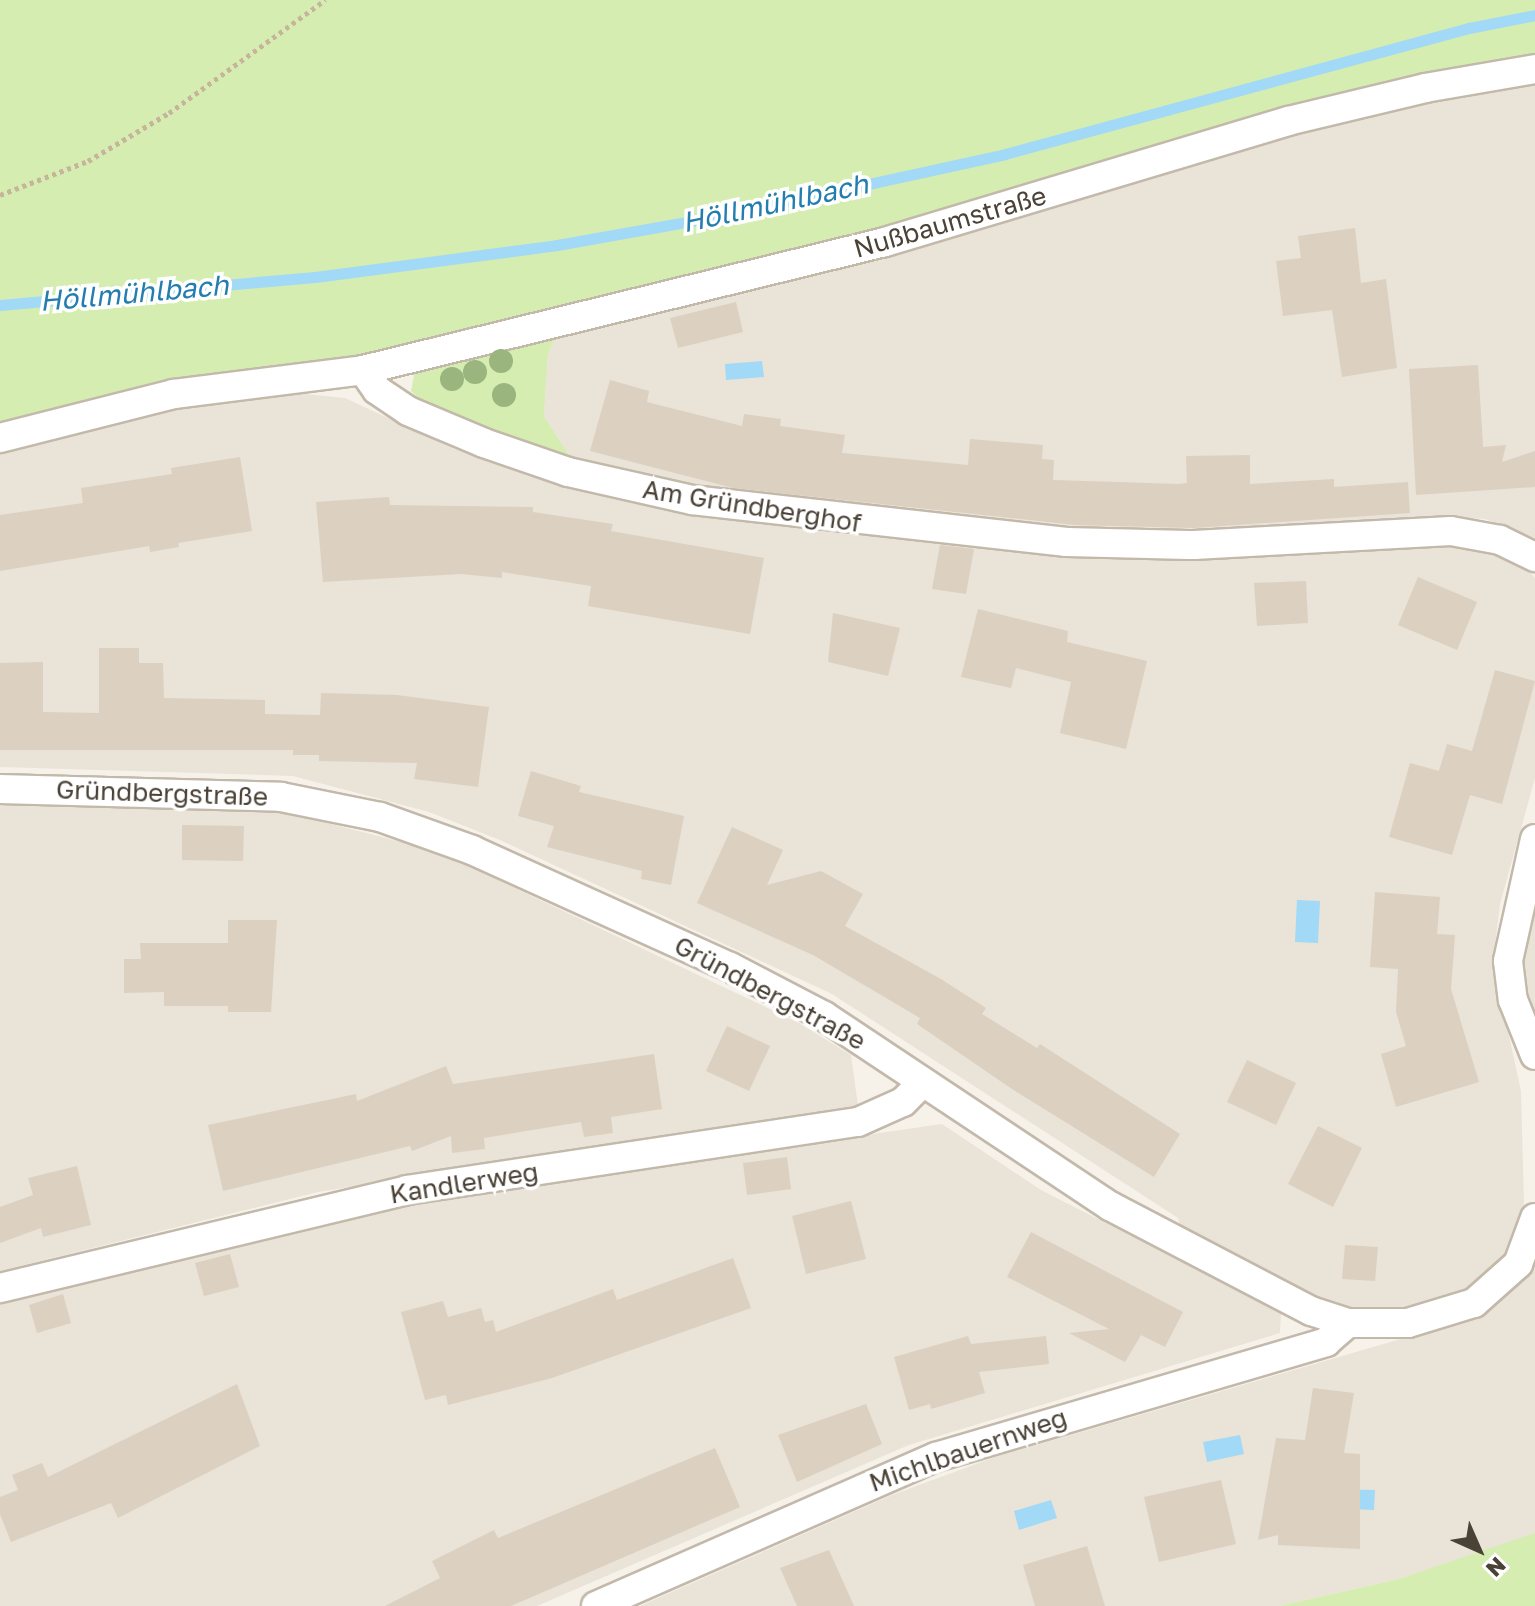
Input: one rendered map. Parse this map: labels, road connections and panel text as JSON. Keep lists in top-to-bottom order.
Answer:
{
  "streets": {
    "street": [
      "Nußbaumstraße",
      "Am Gründberghof",
      "Gründbergstraße",
      "Kandlerweg",
      "Michlbauernweg"
    ]
  },
  "crossings": [
    ["Nußbaumstraße", "Am Gründberghof"],
    ["Gründbergstraße", "Kandlerweg"],
    ["Gründbergstraße", "Michlbauernweg"]
  ],
  "water": ["Höllmühlbach"],
  "north": "bottom right"
}
